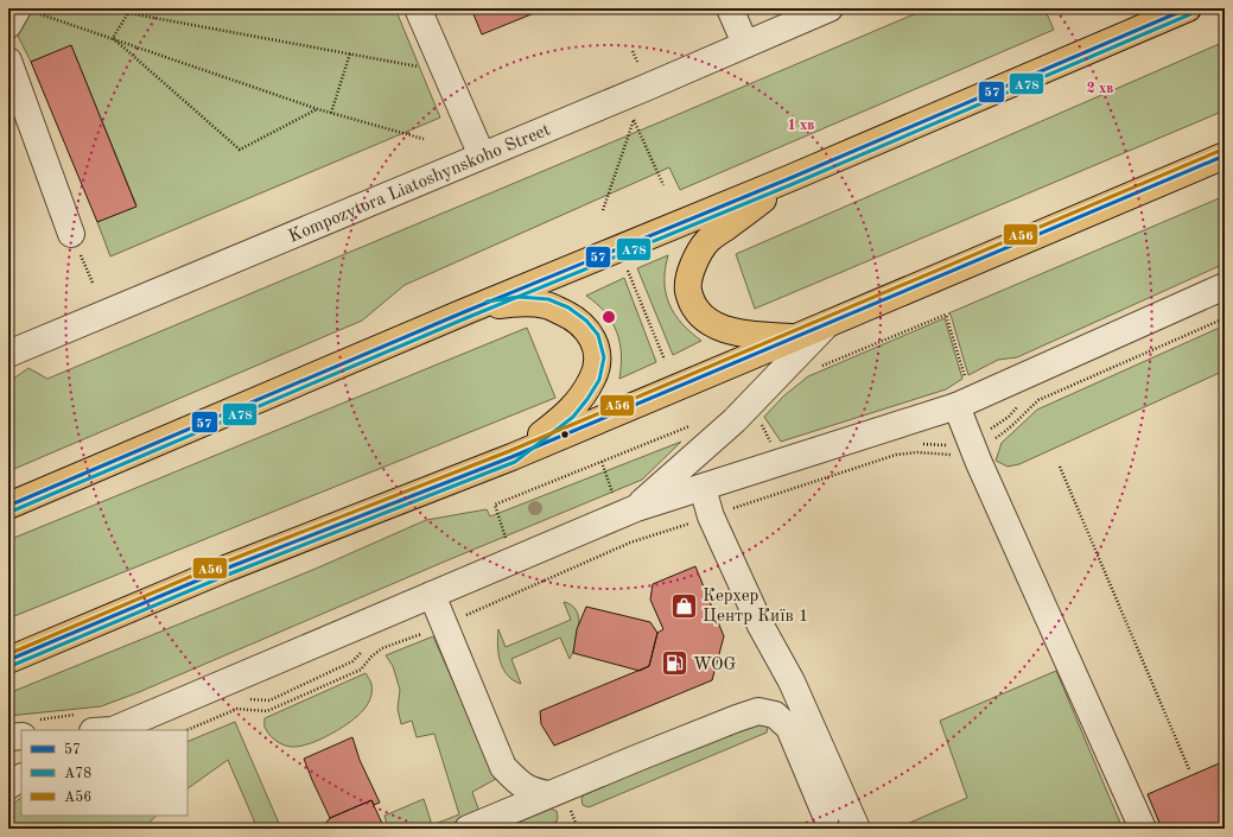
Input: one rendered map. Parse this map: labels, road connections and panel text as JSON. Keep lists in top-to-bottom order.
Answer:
{
  "streets": {
    "street": ["Kompozytora Liatoshynskoho Street"]
  },
  "places": {
    "shop": ["Керхер Центр Київ 1"],
    "fuel station": ["WOG"]
  },
  "lines": ["transit line 57", "transit line А78", "transit line A56"],
  "legend": ["57", "А78", "A56"],
  "rings": ["2 хв", "1 хв"]
}
